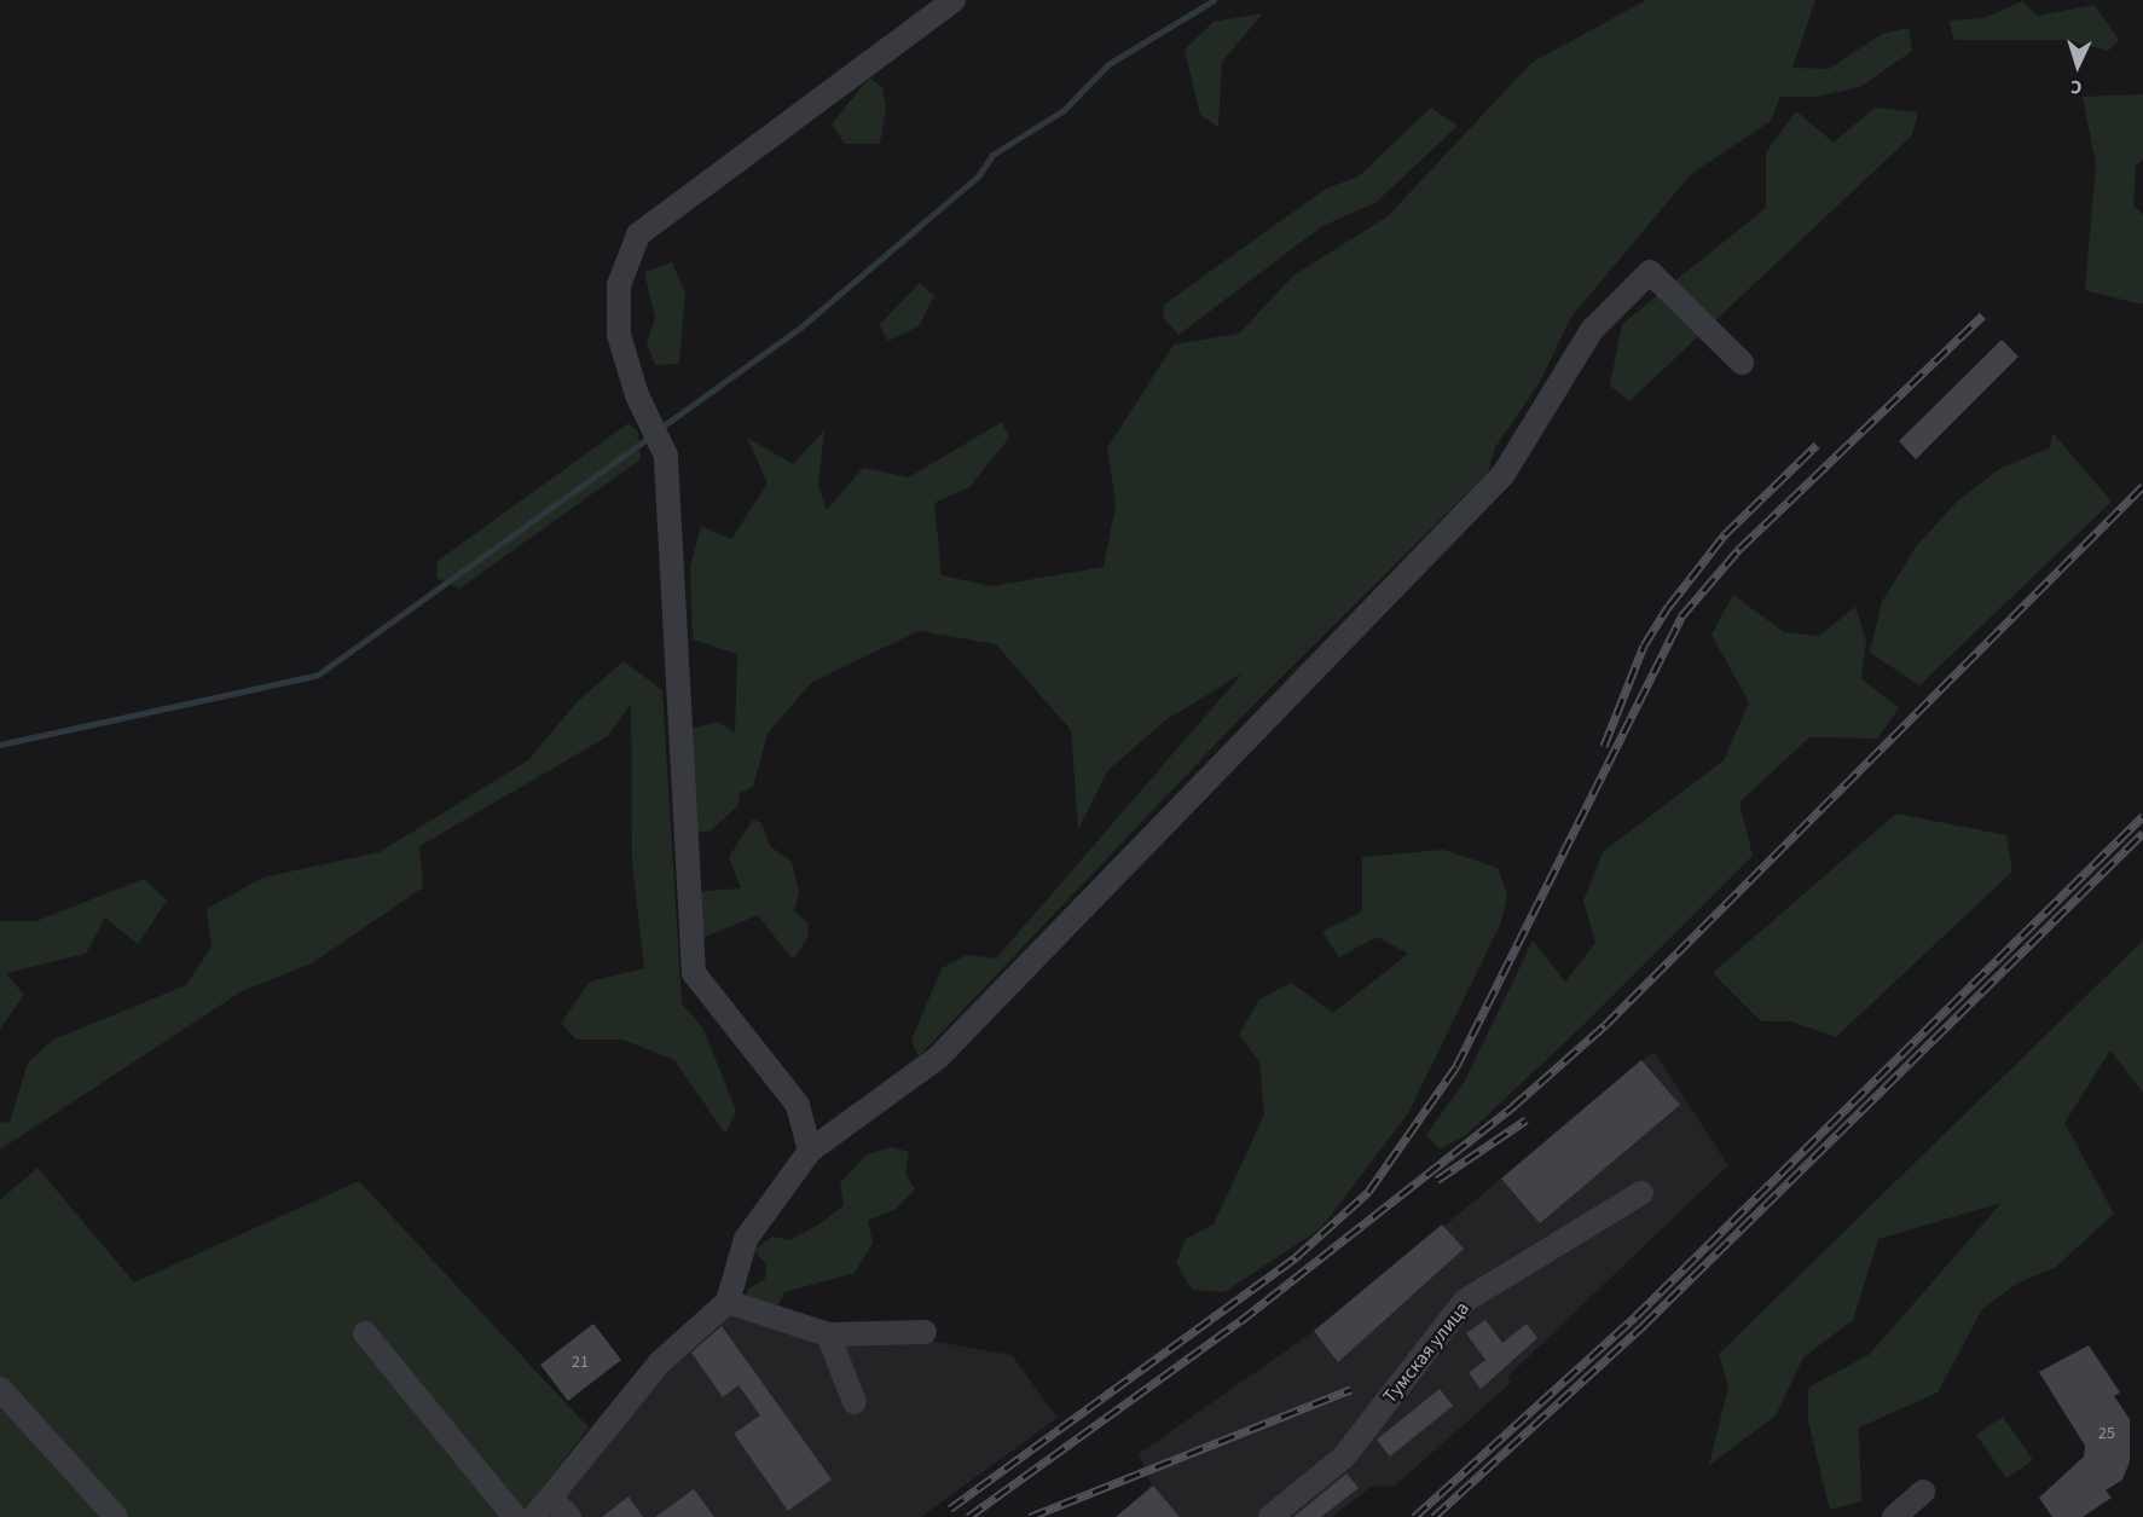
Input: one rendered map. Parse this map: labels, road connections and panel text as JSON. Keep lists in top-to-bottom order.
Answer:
{
  "streets": {
    "street": ["Тумская улица"]
  },
  "house_numbers": ["21", "25"],
  "north": "bottom"
}
